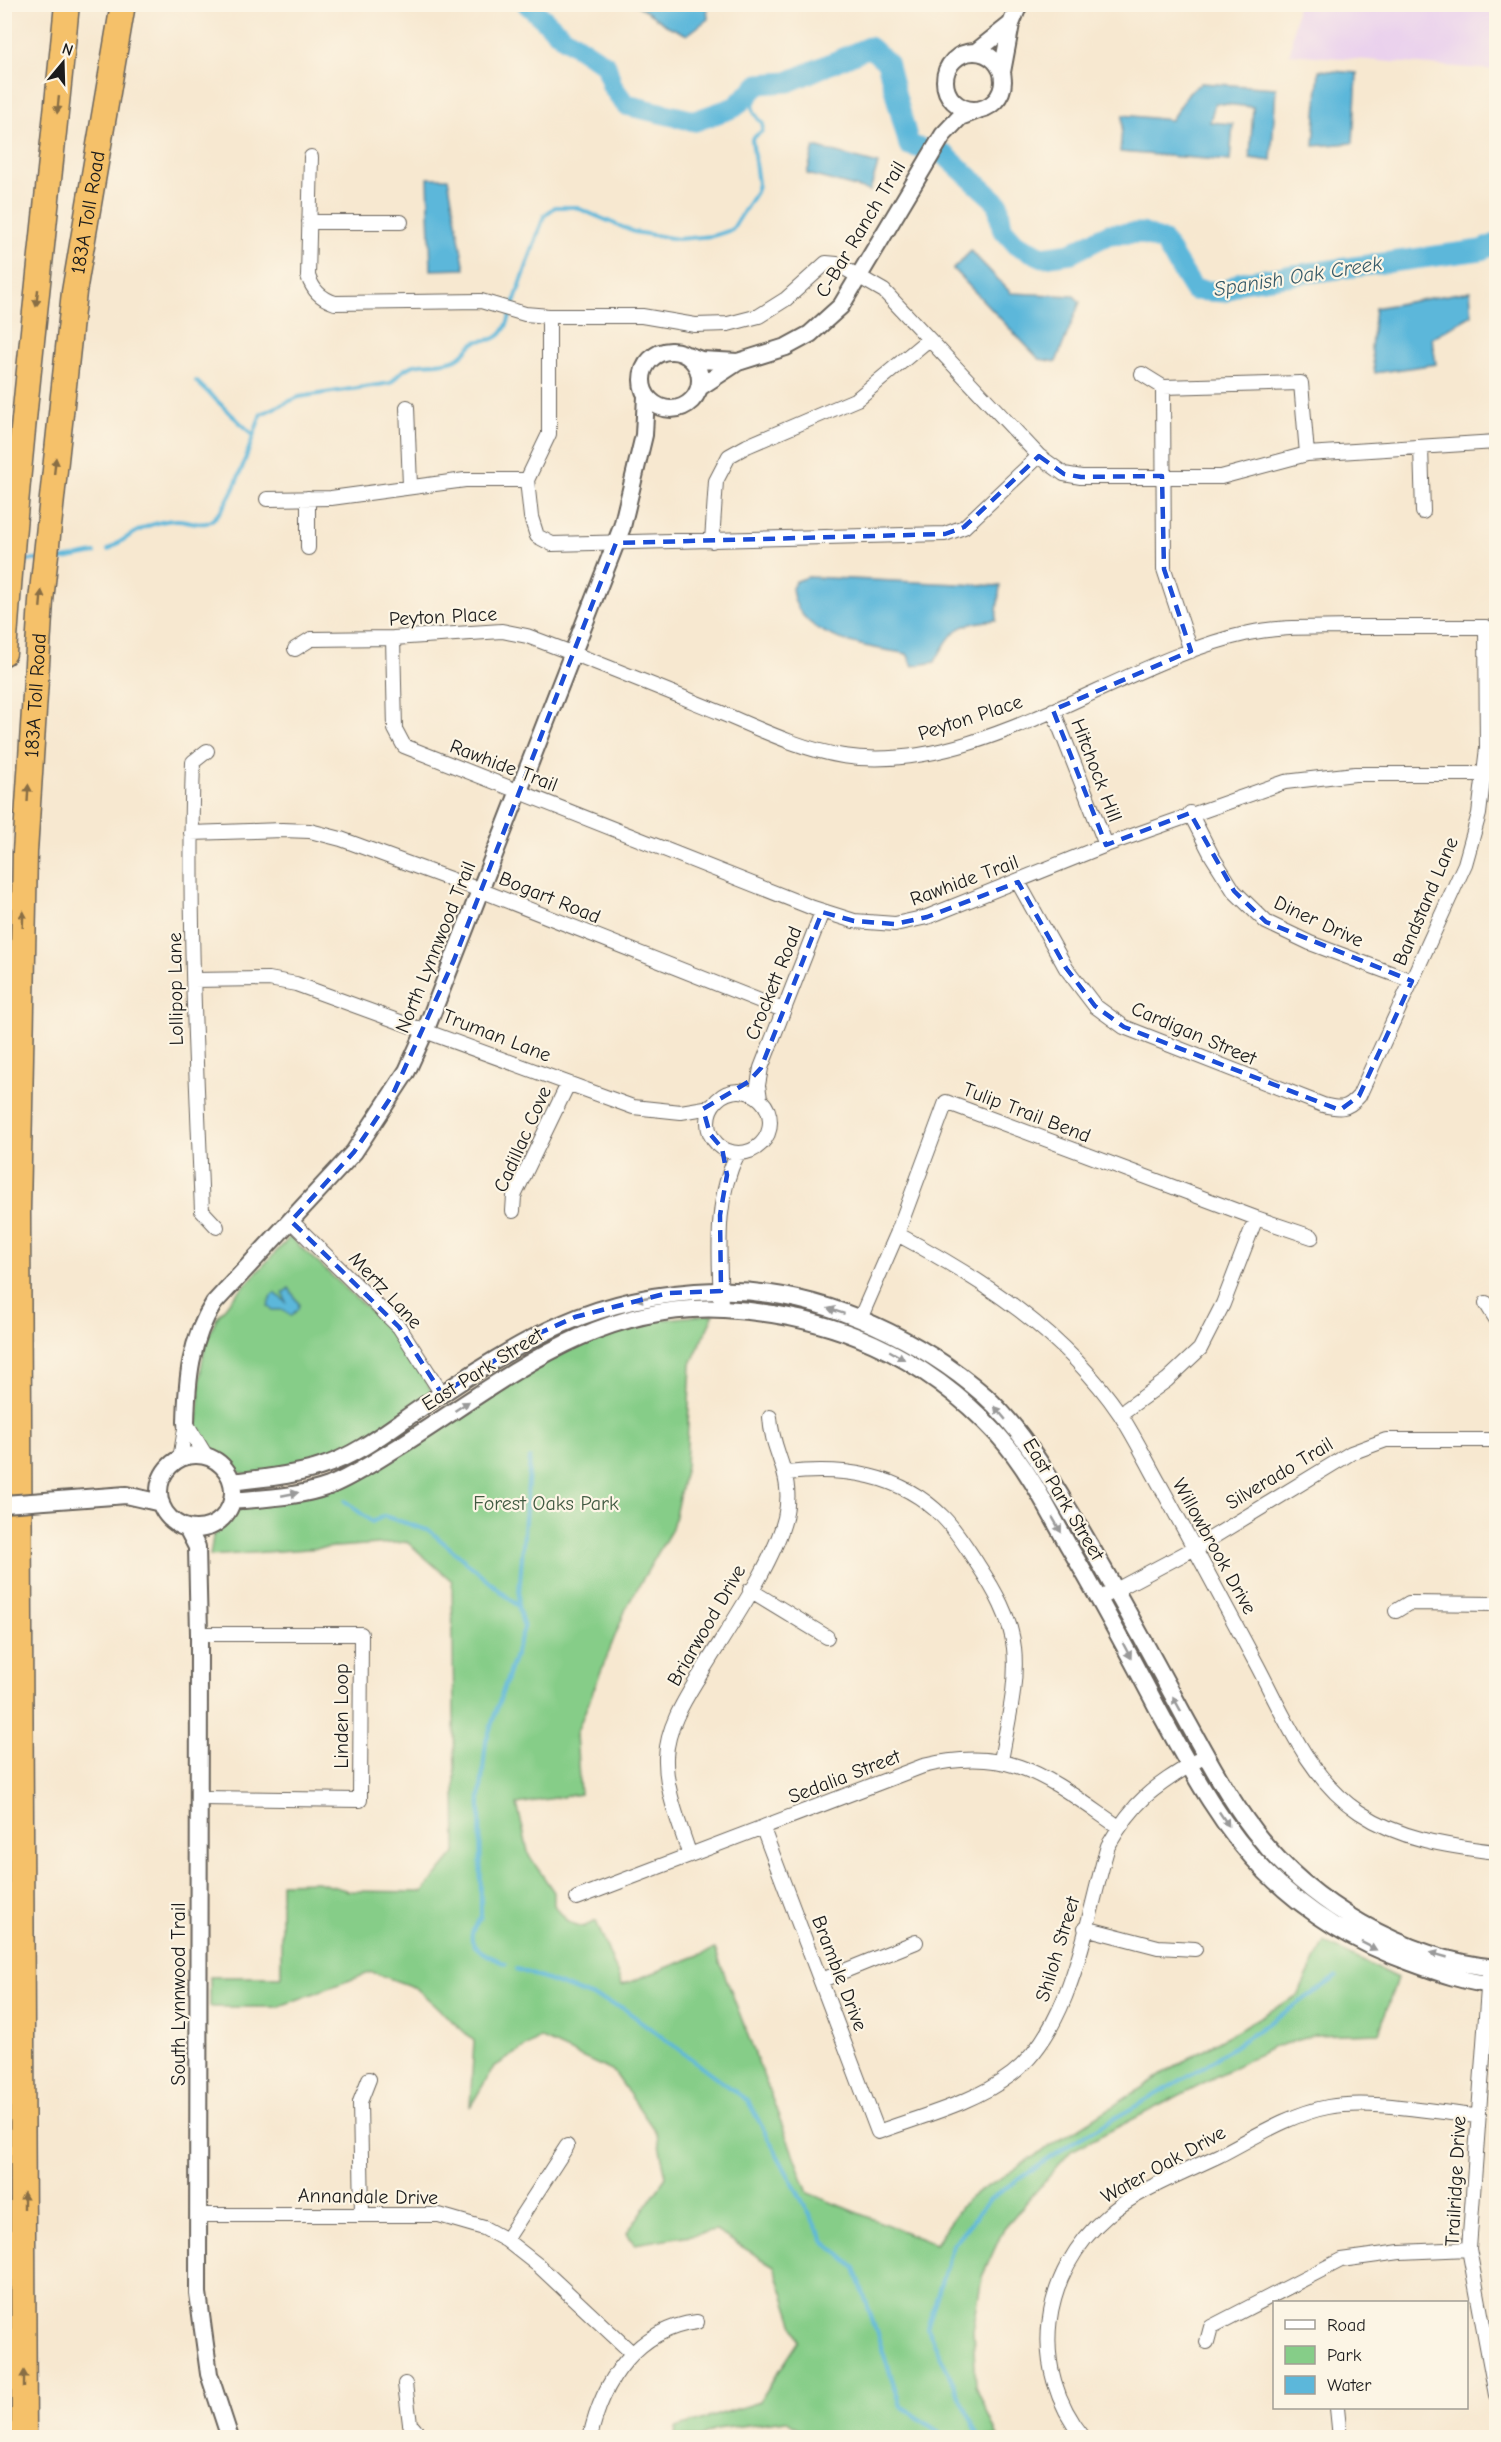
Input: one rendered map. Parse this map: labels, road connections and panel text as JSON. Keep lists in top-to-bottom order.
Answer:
{
  "streets": {
    "highway": ["183A Toll Road"],
    "street": [
      "C-Bar Ranch Trail",
      "Peyton Place",
      "Rawhide Trail",
      "Hitchock Hill",
      "Bogart Road",
      "Bandstand Lane",
      "Diner Drive",
      "North Lynnwood Trail",
      "Crockett Road",
      "Lollipop Lane",
      "Cardigan Street",
      "Truman Lane",
      "Tulip Trail Bend",
      "Cadillac Cove",
      "Mertz Lane",
      "East Park Street",
      "Silverado Trail",
      "Willowbrook Drive",
      "Briarwood Drive",
      "Linden Loop",
      "Sedalia Street",
      "Shiloh Street",
      "Bramble Drive",
      "South Lynnwood Trail",
      "Water Oak Drive",
      "Trailridge Drive",
      "Annandale Drive"
    ]
  },
  "crossings": [
    ["C-Bar Ranch Trail", "North Lynnwood Trail"],
    ["Peyton Place", "Rawhide Trail"],
    ["Peyton Place", "Hitchock Hill"],
    ["Peyton Place", "Bandstand Lane"],
    ["Peyton Place", "North Lynnwood Trail"],
    ["Rawhide Trail", "Hitchock Hill"],
    ["Rawhide Trail", "Bandstand Lane"],
    ["Rawhide Trail", "Diner Drive"],
    ["Rawhide Trail", "North Lynnwood Trail"],
    ["Rawhide Trail", "Crockett Road"],
    ["Rawhide Trail", "Cardigan Street"],
    ["Bogart Road", "North Lynnwood Trail"],
    ["Bogart Road", "Crockett Road"],
    ["Bogart Road", "Lollipop Lane"],
    ["Bandstand Lane", "Diner Drive"],
    ["Bandstand Lane", "Cardigan Street"],
    ["North Lynnwood Trail", "Truman Lane"],
    ["North Lynnwood Trail", "Mertz Lane"],
    ["North Lynnwood Trail", "East Park Street"],
    ["North Lynnwood Trail", "South Lynnwood Trail"],
    ["Crockett Road", "Truman Lane"],
    ["Lollipop Lane", "Truman Lane"],
    ["Truman Lane", "Cadillac Cove"],
    ["Tulip Trail Bend", "East Park Street"],
    ["Tulip Trail Bend", "Willowbrook Drive"],
    ["Mertz Lane", "East Park Street"],
    ["East Park Street", "Silverado Trail"],
    ["East Park Street", "Shiloh Street"],
    ["East Park Street", "South Lynnwood Trail"],
    ["East Park Street", "Trailridge Drive"],
    ["Silverado Trail", "Willowbrook Drive"],
    ["Briarwood Drive", "Sedalia Street"],
    ["Linden Loop", "South Lynnwood Trail"],
    ["Sedalia Street", "Shiloh Street"],
    ["Sedalia Street", "Bramble Drive"],
    ["Shiloh Street", "Bramble Drive"],
    ["South Lynnwood Trail", "Annandale Drive"],
    ["Water Oak Drive", "Trailridge Drive"]
  ],
  "water": ["Spanish Oak Creek"],
  "parks": ["Forest Oaks Park"],
  "legend": ["Road", "Park", "Water"],
  "north": "top"
}
